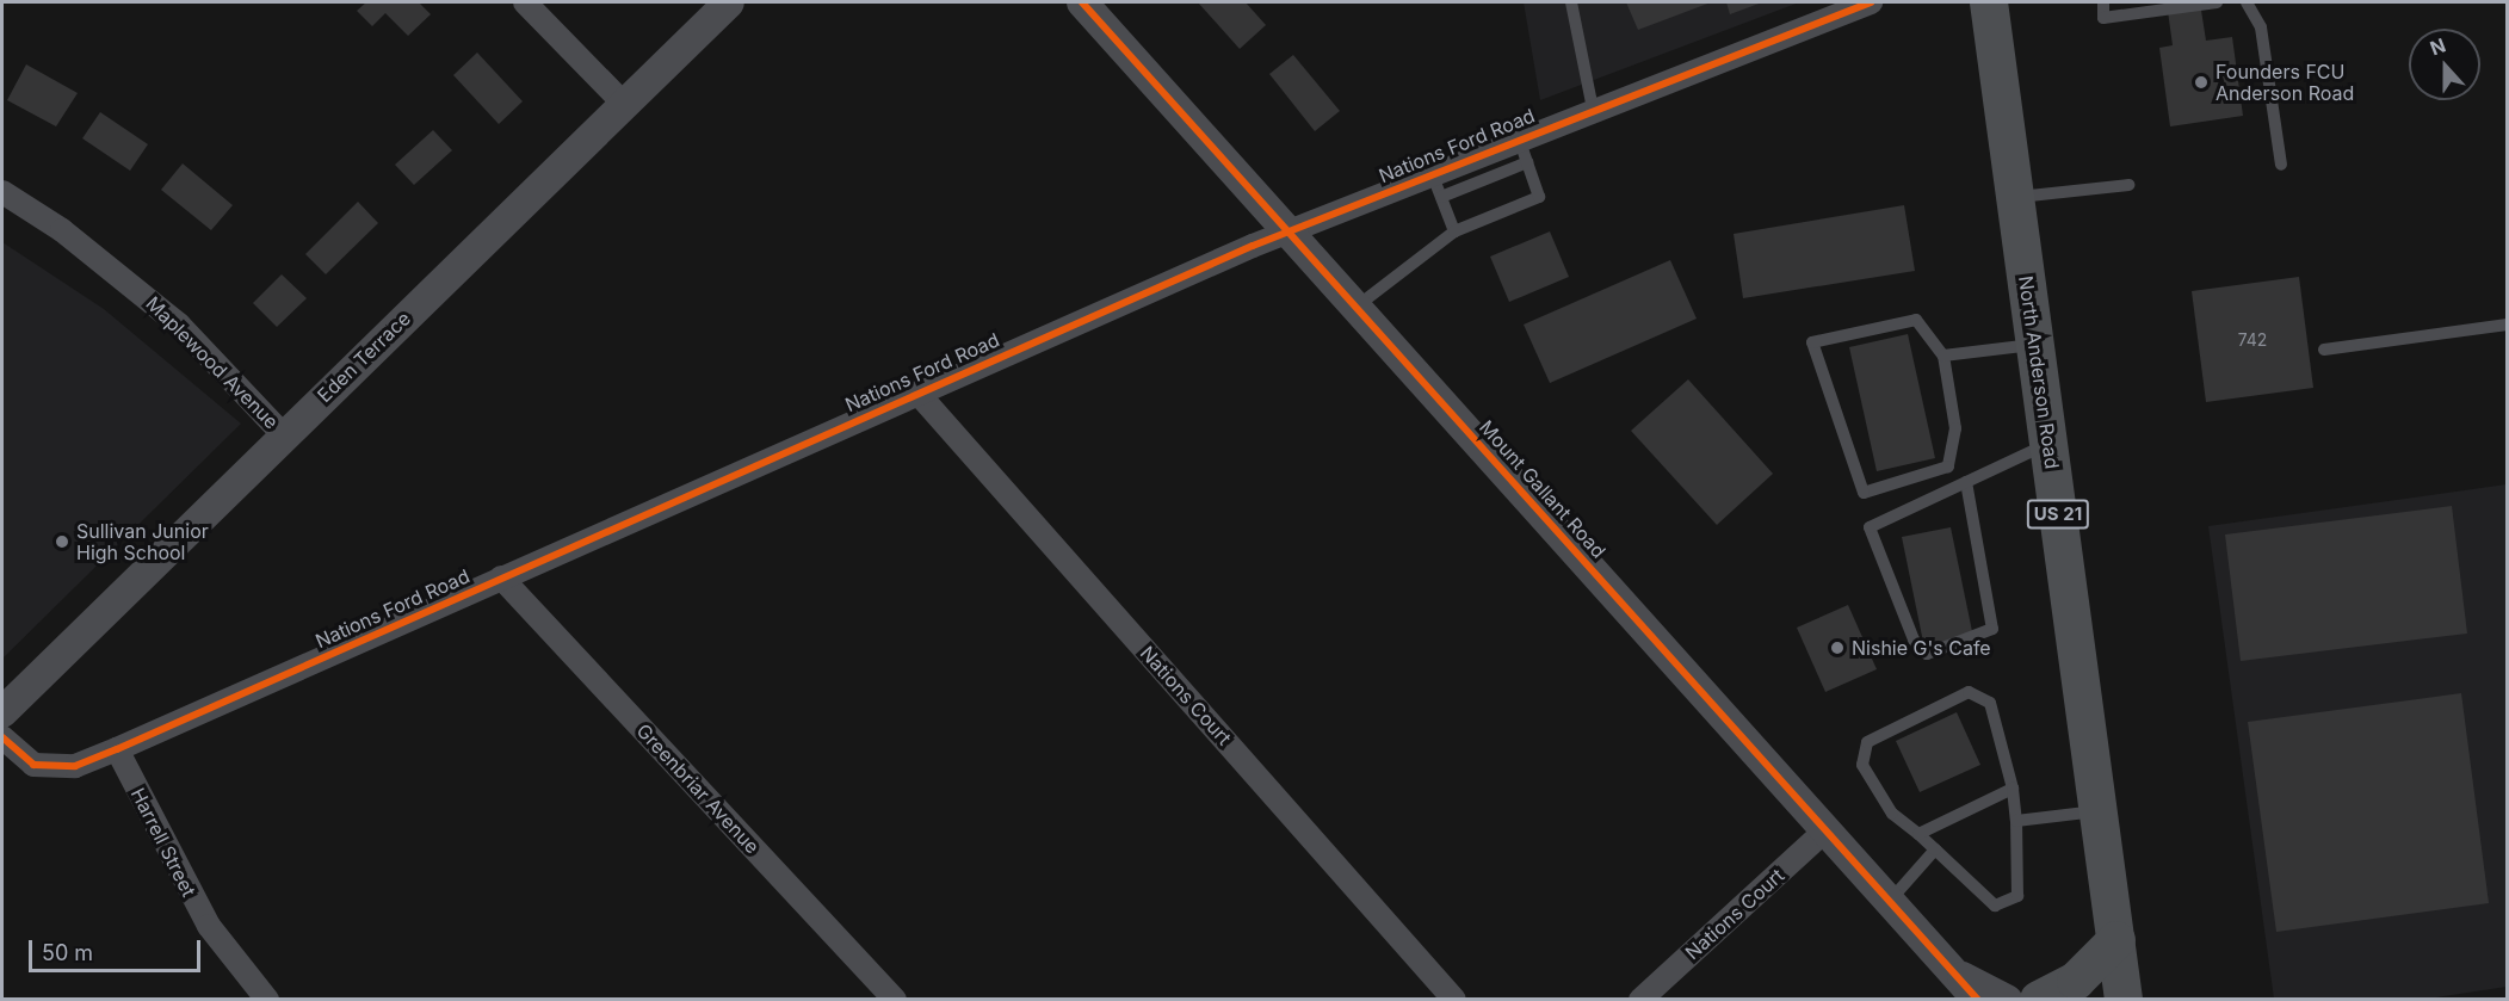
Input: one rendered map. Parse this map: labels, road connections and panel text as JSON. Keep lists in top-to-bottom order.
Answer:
{
  "streets": {
    "main road": ["North Anderson Road", "US 21"],
    "street": [
      "Nations Ford Road",
      "Eden Terrace",
      "Maplewood Avenue",
      "Mount Gallant Road",
      "Nations Court",
      "Greenbriar Avenue",
      "Harrell Street"
    ]
  },
  "crossings": [
    ["Nations Ford Road", "Mount Gallant Road"],
    ["Nations Ford Road", "Nations Court"],
    ["Nations Ford Road", "Greenbriar Avenue"],
    ["Nations Ford Road", "Harrell Street"],
    ["Eden Terrace", "Maplewood Avenue"],
    ["Mount Gallant Road", "Nations Court"]
  ],
  "places": ["Founders FCU Anderson Road", "Sullivan Junior High School", "Nishie G's Cafe"],
  "house_numbers": ["742"],
  "scale_bar": "50 m",
  "north": "top"
}
